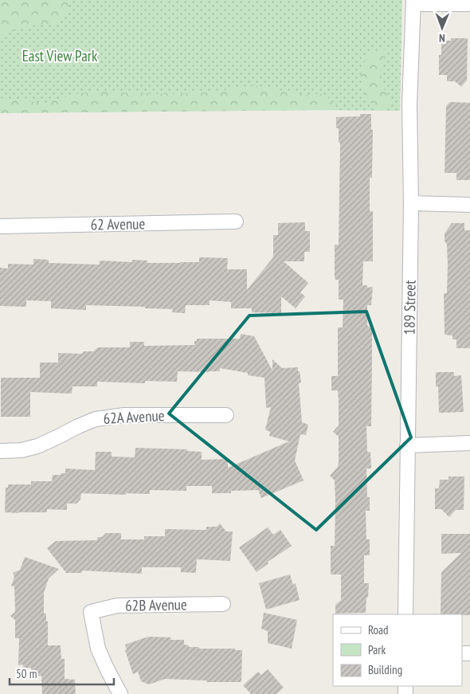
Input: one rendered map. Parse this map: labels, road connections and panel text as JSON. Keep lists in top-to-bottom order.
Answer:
{
  "streets": {
    "street": [
      "62 Avenue",
      "189 Street",
      "62A Avenue",
      "62B Avenue"
    ]
  },
  "parks": ["East View Park"],
  "legend": ["Road", "Park", "Building"],
  "scale_bar": "50 m",
  "north": "bottom"
}
